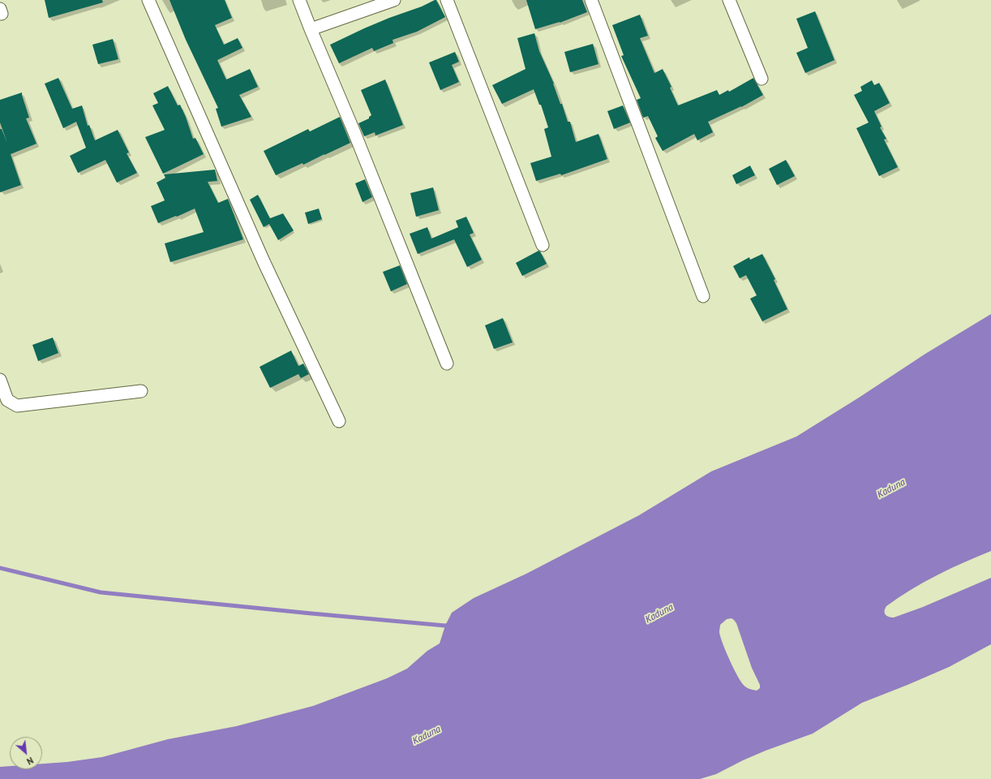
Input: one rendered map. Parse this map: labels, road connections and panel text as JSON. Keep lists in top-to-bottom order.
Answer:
{
  "water": ["Kaduna"],
  "north": "bottom right"
}
